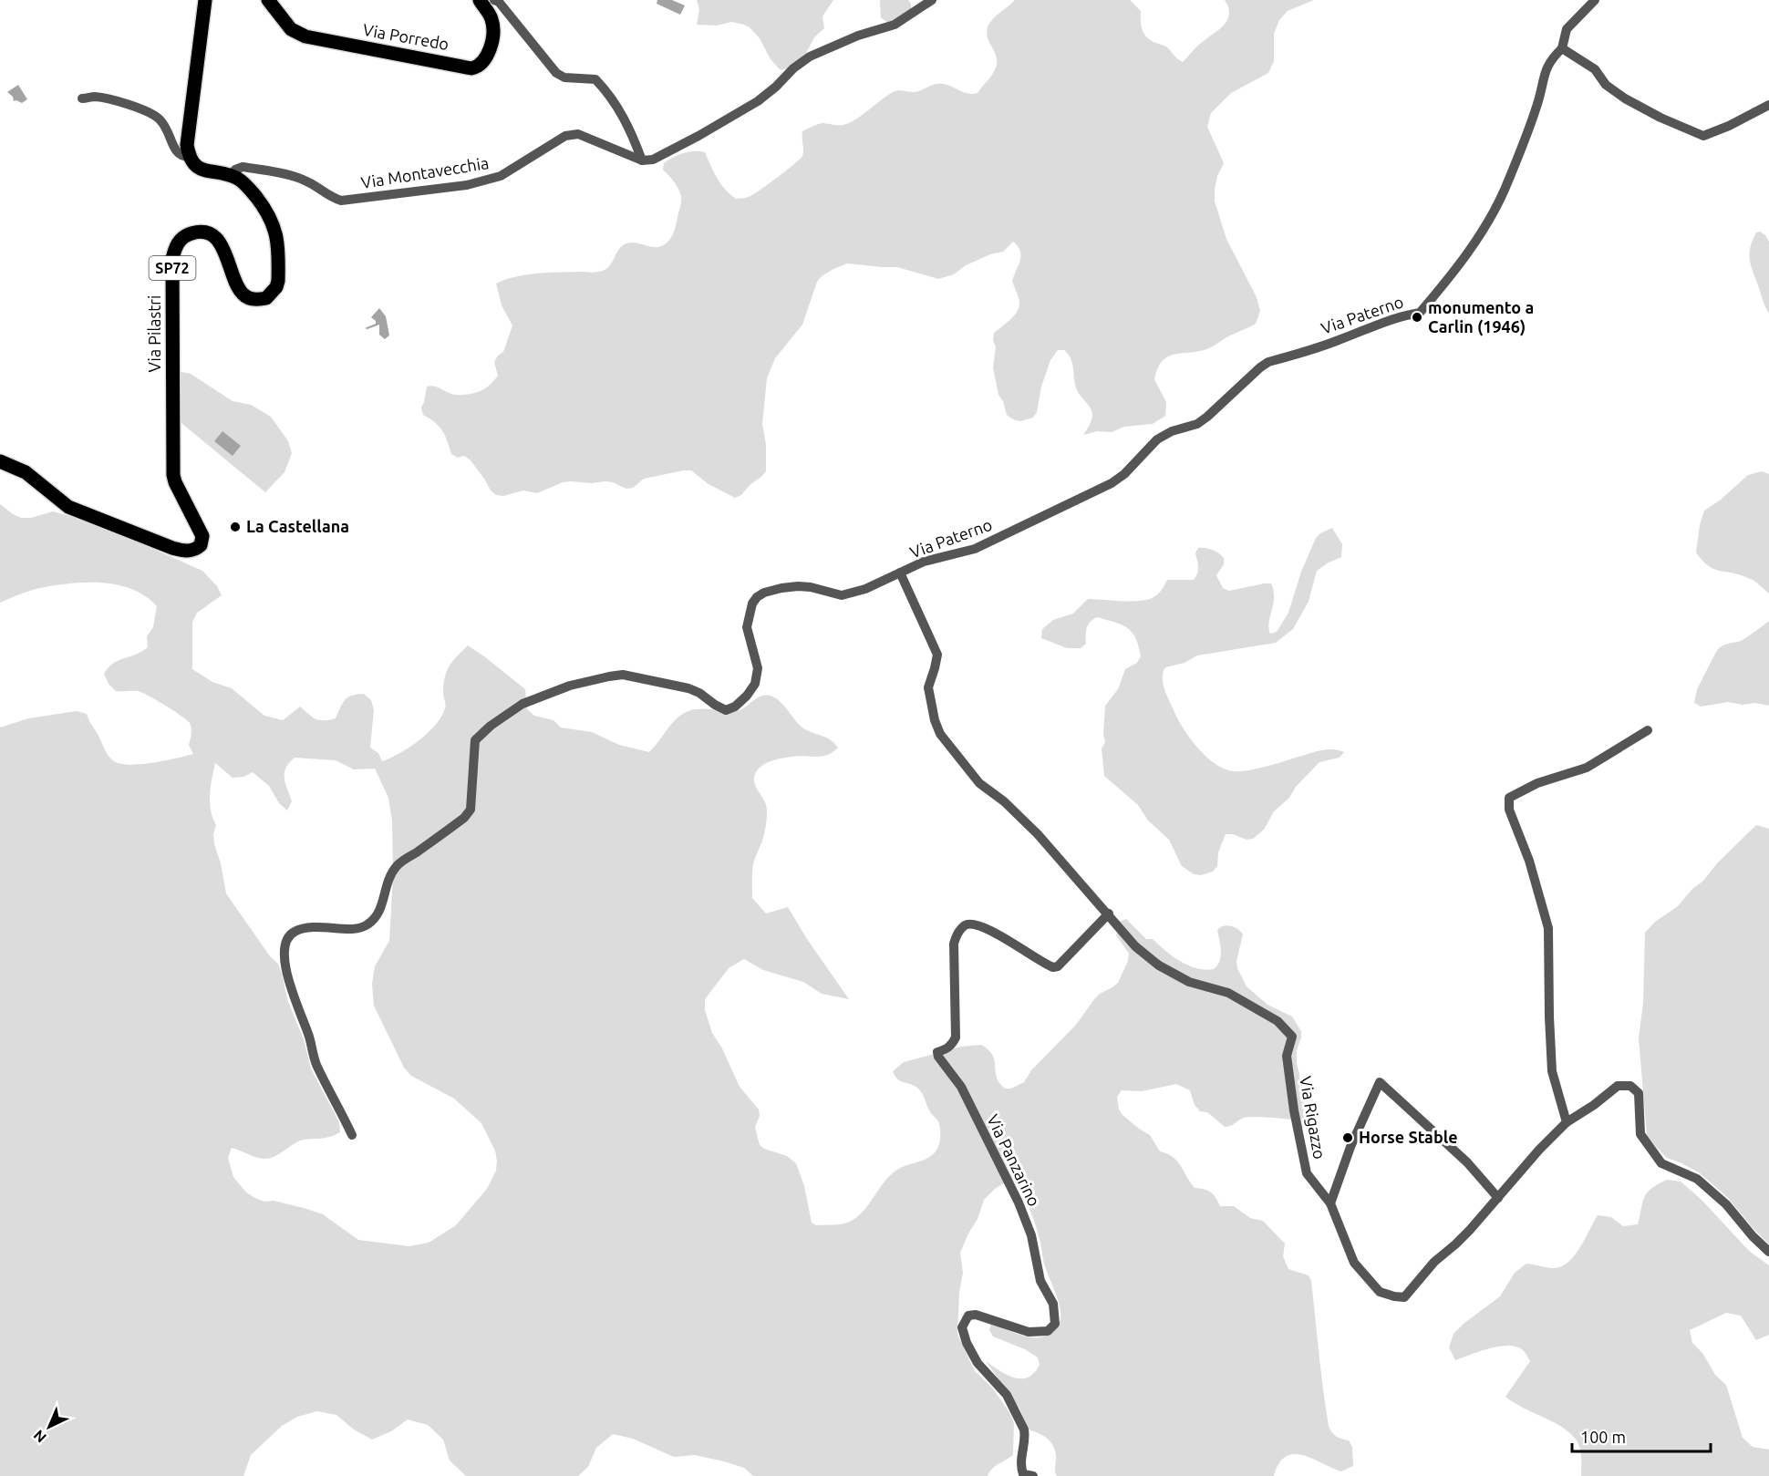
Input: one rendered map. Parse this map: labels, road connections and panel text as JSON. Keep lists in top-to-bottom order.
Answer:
{
  "streets": {
    "main road": ["Via Porredo", "SP72", "Via Pilastri"],
    "street": [
      "Via Montavecchia",
      "Via Paterno",
      "Via Rigazzo",
      "Via Panzarino"
    ]
  },
  "crossings": [
    ["Via Montavecchia", "Via Pilastri"],
    ["Via Paterno", "Via Rigazzo"],
    ["Via Rigazzo", "Via Panzarino"]
  ],
  "places": ["monumento a Carlin (1946)", "La Castellana", "Horse Stable"],
  "scale_bar": "100 m",
  "north": "bottom left"
}
